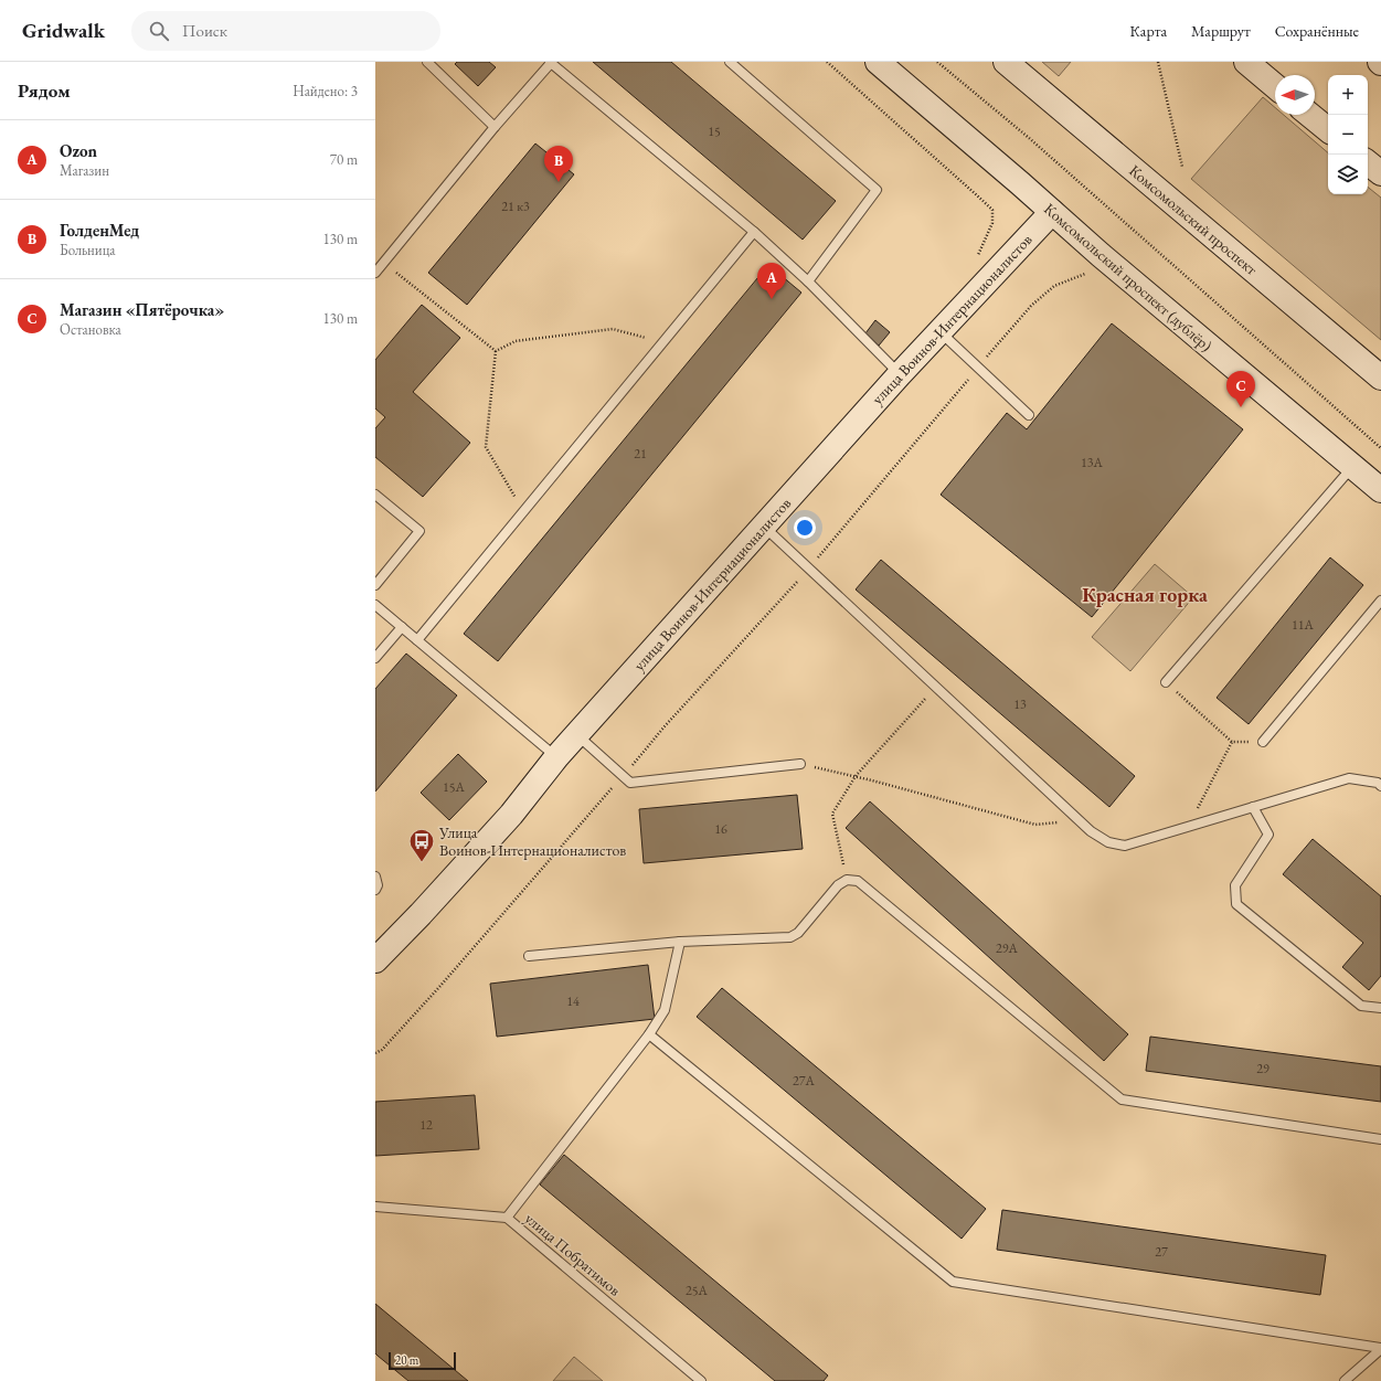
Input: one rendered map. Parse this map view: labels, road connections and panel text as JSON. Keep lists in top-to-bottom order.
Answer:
{
  "streets": {
    "main road": ["Комсомольский проспект", "Комсомольский проспект (дублёр)", "улица Воинов-Интернационалистов"],
    "lane": ["улица Побратимов"]
  },
  "crossings": [
    ["Комсомольский проспект (дублёр)", "улица Воинов-Интернационалистов"]
  ],
  "districts": ["Красная горка"],
  "places": {
    "bus stop": ["Улица Воинов-Интернационалистов"]
  },
  "house_numbers": [
    "15",
    "21 к3",
    "21",
    "13А",
    "11А",
    "13",
    "15А",
    "16",
    "29А",
    "14",
    "29",
    "27А",
    "12",
    "27",
    "25А"
  ],
  "scale_bar": "20 m",
  "north": "left",
  "page": {
    "header": "Gridwalk",
    "search": "Поиск",
    "nav": ["Карта", "Маршрут", "Сохранённые"],
    "heading": ["Рядом", "Найдено: 3"],
    "map_buttons": ["+", "−"],
    "list": [
      {
        "mark": "A",
        "name": "Ozon",
        "note": "Магазин",
        "value": "70 m"
      },
      {
        "mark": "B",
        "name": "ГолденМед",
        "note": "Больница",
        "value": "130 m"
      },
      {
        "mark": "C",
        "name": "Магазин «Пятёрочка»",
        "note": "Остановка",
        "value": "130 m"
      }
    ],
    "pins": ["B", "A", "C"],
    "scale": "20 m"
  }
}
